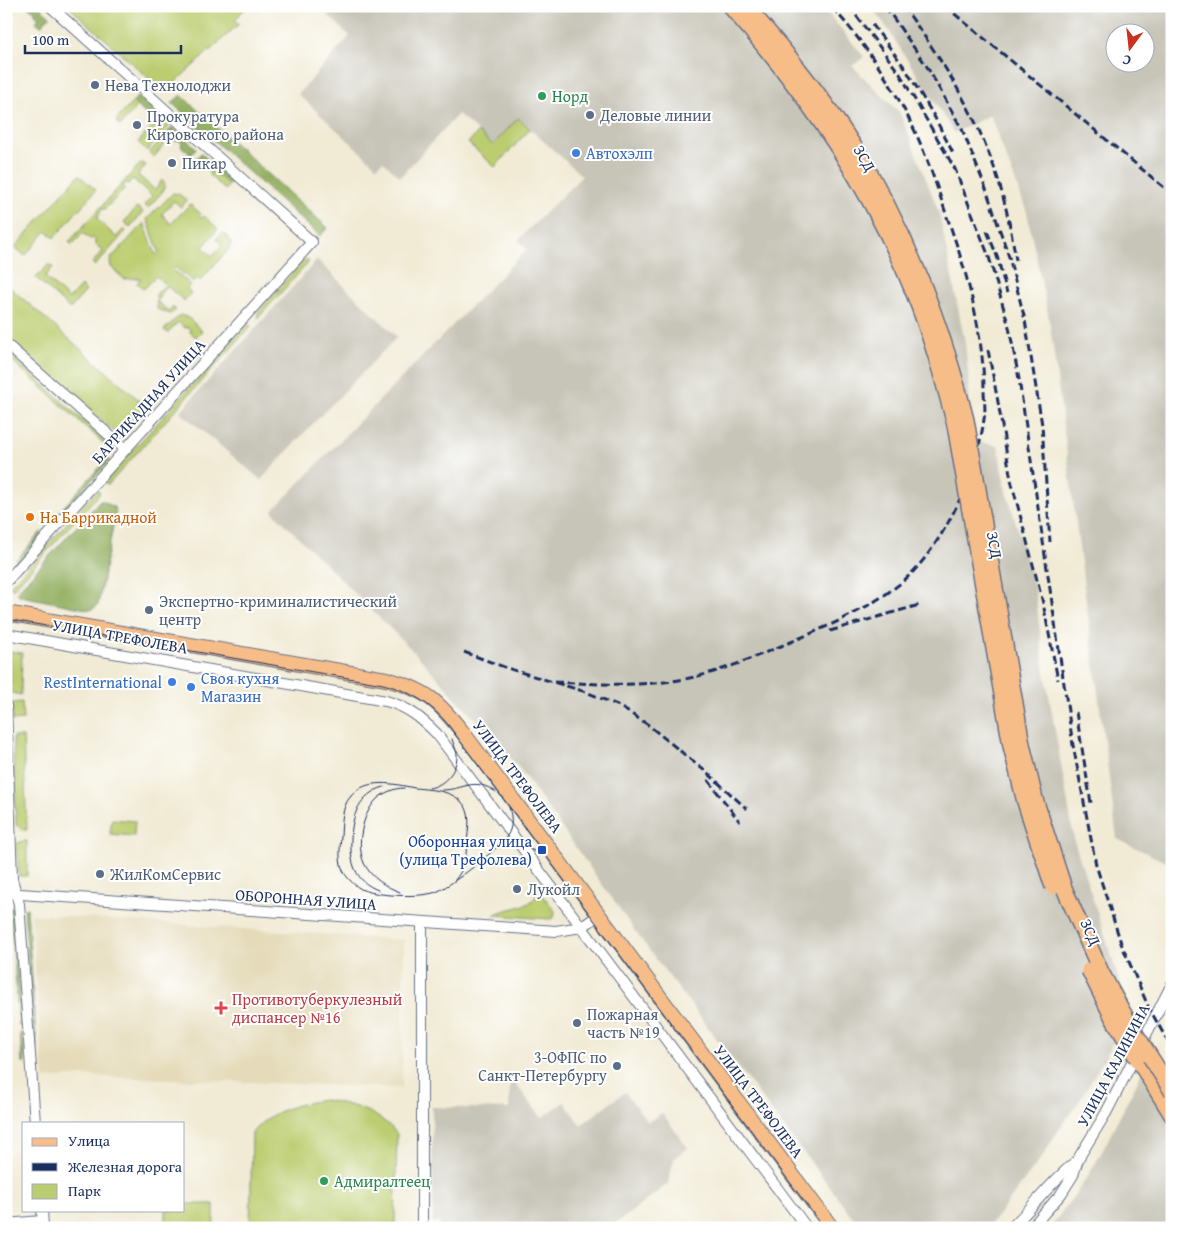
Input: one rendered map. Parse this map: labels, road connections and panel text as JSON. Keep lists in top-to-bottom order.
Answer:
{
  "streets": {
    "highway": ["ЗСД"],
    "main road": ["УЛИЦА ТРЕФОЛЕВА"],
    "street": ["БАРРИКАДНАЯ УЛИЦА", "ОБОРОННАЯ УЛИЦА", "УЛИЦА КАЛИНИНА"]
  },
  "crossings": [
    ["УЛИЦА ТРЕФОЛЕВА", "ОБОРОННАЯ УЛИЦА"]
  ],
  "places": {
    "other": [
      "Нева Технолоджи",
      "Норд",
      "Деловые линии",
      "Прокуратура Кировского района",
      "Автохэлп",
      "Пикар",
      "На Баррикадной",
      "Экспертно-криминалистический центр",
      "RestInternational",
      "Своя кухня Магазин",
      "ЖилКомСервис",
      "Лукойл",
      "Пожарная часть №19",
      "3-ОФПС по Санкт-Петербургу",
      "Адмиралтеец"
    ],
    "transit": ["Оборонная улица (улица Трефолева)"],
    "health": ["Противотуберкулезный диспансер №16"]
  },
  "legend": ["Улица", "Железная дорога", "Парк"],
  "scale_bar": "100 m",
  "north": "bottom"
}
